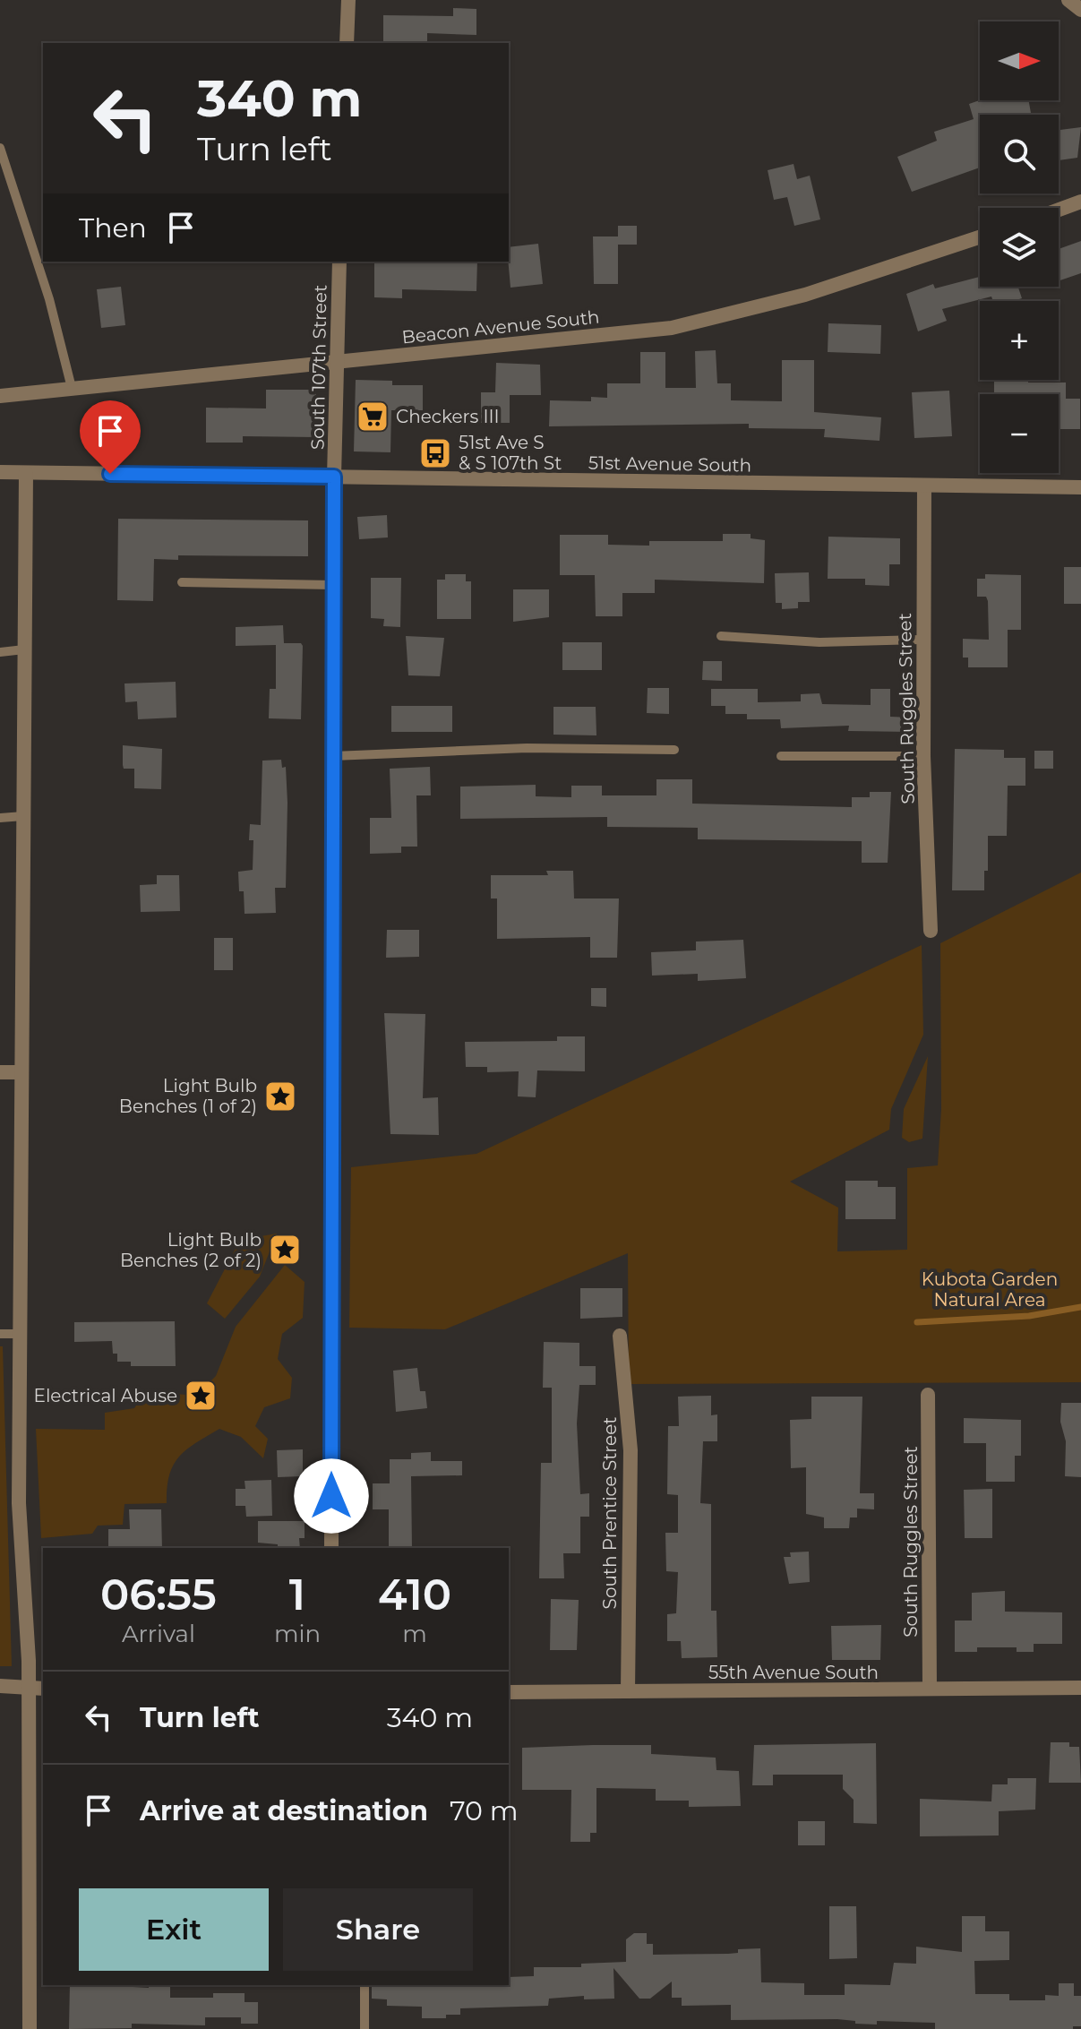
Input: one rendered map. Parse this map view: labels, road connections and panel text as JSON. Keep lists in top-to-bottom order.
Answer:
{
  "streets": {
    "street": [
      "Beacon Avenue South",
      "South 107th Street",
      "51st Avenue South",
      "South Ruggles Street",
      "South Prentice Street",
      "55th Avenue South"
    ]
  },
  "crossings": [
    ["Beacon Avenue South", "South 107th Street"],
    ["South 107th Street", "51st Avenue South"],
    ["51st Avenue South", "South Ruggles Street"],
    ["South Ruggles Street", "55th Avenue South"],
    ["South Prentice Street", "55th Avenue South"]
  ],
  "parks": ["Kubota Garden Natural Area"],
  "places": {
    "supermarket": ["Checkers III"],
    "bus stop": ["51st Ave S & S 107th St"],
    "place": ["Light Bulb Benches (1 of 2)", "Light Bulb Benches (2 of 2)", "Electrical Abuse"]
  },
  "north": "right",
  "page": {
    "map_buttons": ["+", "−"],
    "turn": ["340 m", "Turn left"],
    "then": "Then",
    "eta": [
      "06:55",
      "Arrival",
      "1",
      "min",
      "410",
      "m"
    ],
    "list": [
      {
        "name": "Turn left",
        "value": "340 m"
      },
      {
        "name": "Arrive at destination",
        "value": "70 m"
      }
    ],
    "buttons": ["Exit", "Share"]
  }
}
